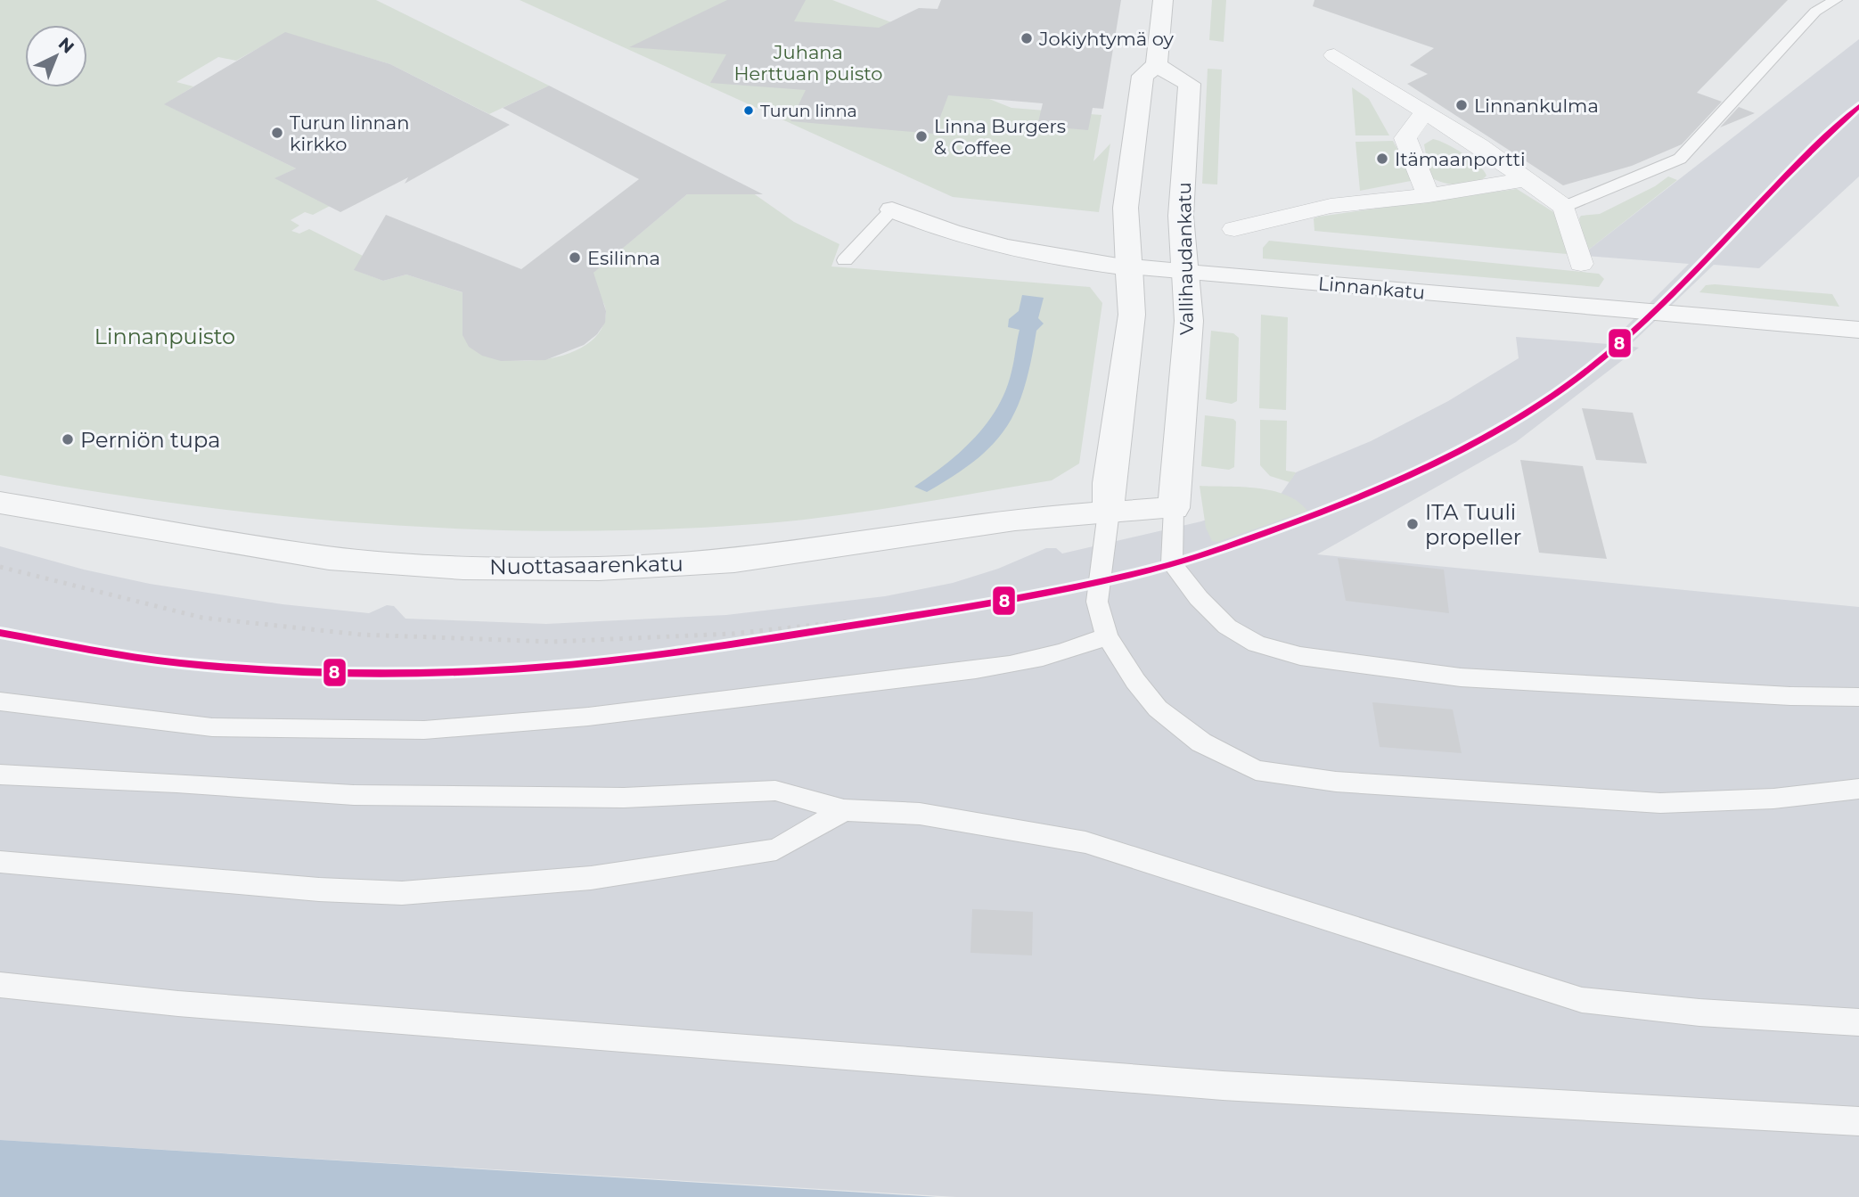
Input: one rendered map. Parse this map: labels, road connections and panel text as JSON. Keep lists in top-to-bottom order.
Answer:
{
  "streets": {
    "street": ["Vallihaudankatu", "Linnankatu", "Nuottasaarenkatu"]
  },
  "crossings": [
    ["Vallihaudankatu", "Linnankatu"],
    ["Vallihaudankatu", "Nuottasaarenkatu"]
  ],
  "parks": ["Juhana Herttuan puisto", "Linnanpuisto"],
  "places": [
    "Jokiyhtymä oy",
    "Linnankulma",
    "Turun linna",
    "Turun linnan kirkko",
    "Linna Burgers & Coffee",
    "Itämaanportti",
    "Esilinna",
    "Perniön tupa",
    "ITA Tuuli propeller"
  ],
  "lines": ["transit line 8"],
  "north": "top right"
}
